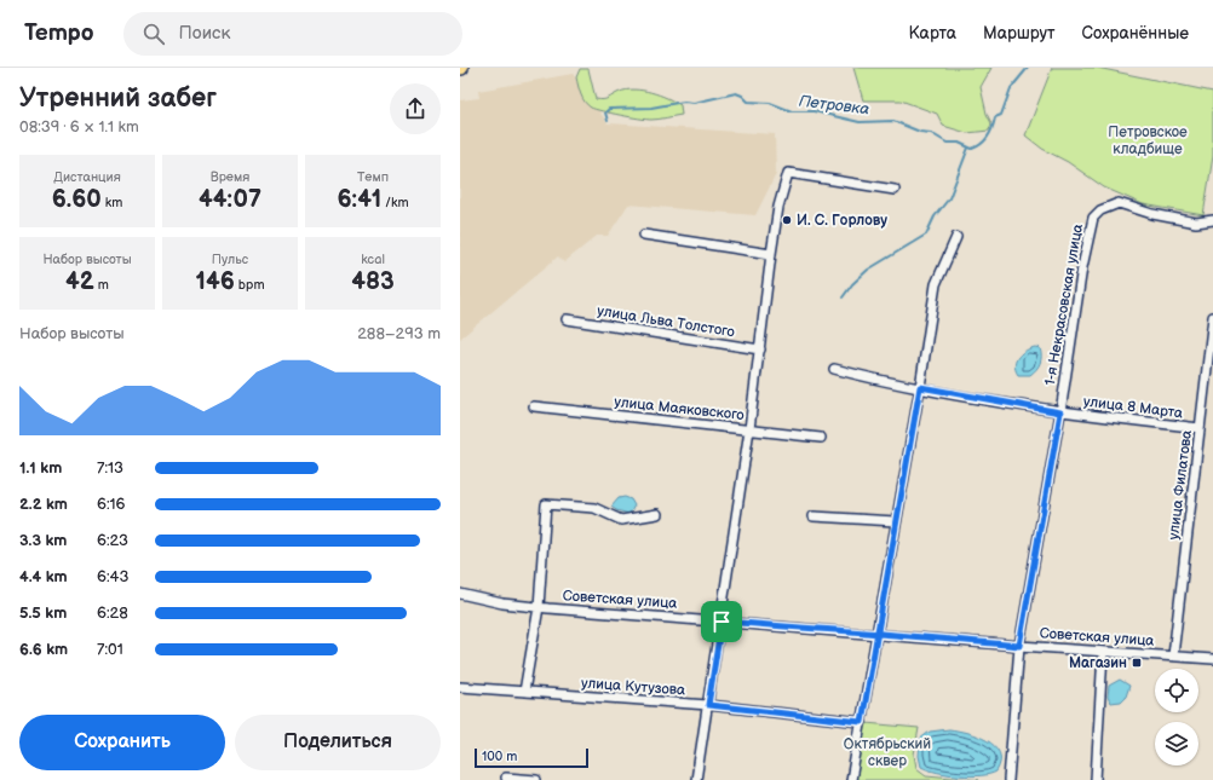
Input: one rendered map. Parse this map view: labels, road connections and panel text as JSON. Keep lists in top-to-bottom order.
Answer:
{
  "streets": {
    "street": [
      "1-я Некрасовская улица",
      "улица Льва Толстого",
      "улица 8 Марта",
      "улица Маяковского",
      "улица Филатова",
      "Советская улица",
      "улица Кутузова"
    ]
  },
  "crossings": [
    ["1-я Некрасовская улица", "улица 8 Марта"],
    ["1-я Некрасовская улица", "Советская улица"],
    ["улица 8 Марта", "улица Филатова"],
    ["улица Филатова", "Советская улица"]
  ],
  "water": ["Петровка"],
  "parks": ["Петровское кладбище", "Октябрьский сквер"],
  "places": {
    "other": ["И. С. Горлову"],
    "transit": ["Магазин"]
  },
  "scale_bar": "100 m",
  "page": {
    "header": "Tempo",
    "search": "Поиск",
    "nav": ["Карта", "Маршрут", "Сохранённые"],
    "heading": ["Утренний забег", "08:39 · 6 × 1.1 km"],
    "stats": [
      ["Дистанция", "6.60 km"],
      ["Время", "44:07"],
      ["Темп", "6:41 /km"],
      ["Набор высоты", "42 m"],
      ["Пульс", "146 bpm"],
      ["kcal", "483"]
    ],
    "chart": ["Набор высоты", "288–293 m"],
    "list": [
      {
        "name": "1.1 km",
        "note": "7:13"
      },
      {
        "name": "2.2 km",
        "note": "6:16"
      },
      {
        "name": "3.3 km",
        "note": "6:23"
      },
      {
        "name": "4.4 km",
        "note": "6:43"
      },
      {
        "name": "5.5 km",
        "note": "6:28"
      },
      {
        "name": "6.6 km",
        "note": "7:01"
      }
    ],
    "buttons": ["Сохранить", "Поделиться"],
    "scale": "100 m"
  }
}
